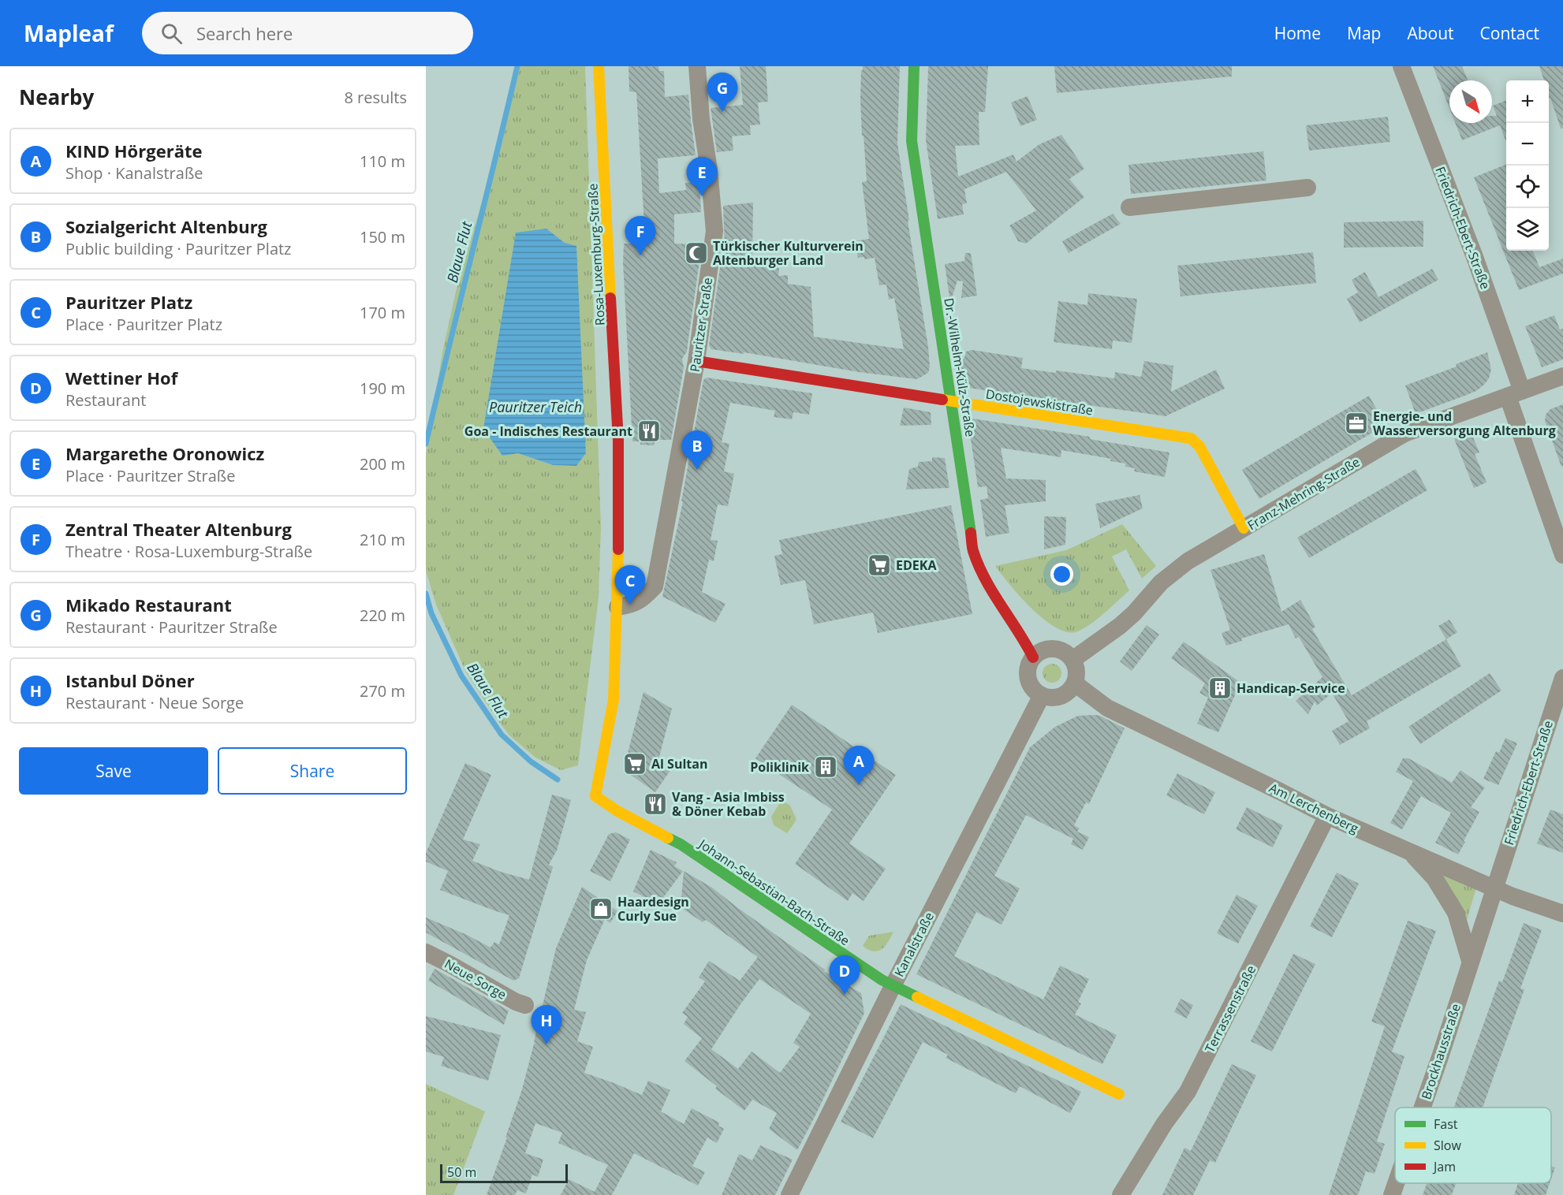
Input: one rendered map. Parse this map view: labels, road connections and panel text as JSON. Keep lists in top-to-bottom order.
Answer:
{
  "streets": {
    "street": [
      "Friedrich-Ebert-Straße",
      "Rosa-Luxemburg-Straße",
      "Pauritzer Straße",
      "Dr.-Wilhelm-Külz-Straße",
      "Dostojewskistraße",
      "Franz-Mehring-Straße",
      "Am Lerchenberg",
      "Johann-Sebastian-Bach-Straße",
      "Kanalstraße",
      "Neue Sorge",
      "Terrassenstraße",
      "Brockhausstraße"
    ]
  },
  "crossings": [
    ["Friedrich-Ebert-Straße", "Franz-Mehring-Straße"],
    ["Friedrich-Ebert-Straße", "Am Lerchenberg"],
    ["Friedrich-Ebert-Straße", "Brockhausstraße"],
    ["Rosa-Luxemburg-Straße", "Pauritzer Straße"],
    ["Rosa-Luxemburg-Straße", "Johann-Sebastian-Bach-Straße"],
    ["Pauritzer Straße", "Dostojewskistraße"],
    ["Dr.-Wilhelm-Külz-Straße", "Dostojewskistraße"],
    ["Dr.-Wilhelm-Külz-Straße", "Franz-Mehring-Straße"],
    ["Dr.-Wilhelm-Külz-Straße", "Am Lerchenberg"],
    ["Dr.-Wilhelm-Külz-Straße", "Kanalstraße"],
    ["Dostojewskistraße", "Franz-Mehring-Straße"],
    ["Franz-Mehring-Straße", "Am Lerchenberg"],
    ["Franz-Mehring-Straße", "Kanalstraße"],
    ["Am Lerchenberg", "Kanalstraße"],
    ["Am Lerchenberg", "Terrassenstraße"],
    ["Am Lerchenberg", "Brockhausstraße"],
    ["Johann-Sebastian-Bach-Straße", "Kanalstraße"]
  ],
  "water": ["Blaue Flut", "Pauritzer Teich"],
  "places": {
    "mosque": ["Türkischer Kulturverein Altenburger Land"],
    "office": ["Energie- und Wasserversorgung Altenburg"],
    "restaurant": ["Goa - Indisches Restaurant", "Vang - Asia Imbiss & Döner Kebab"],
    "supermarket": ["EDEKA", "Al Sultan"],
    "building": ["Handicap-Service", "Poliklinik"],
    "shop": ["Haardesign Curly Sue"]
  },
  "legend": ["Fast", "Slow", "Jam"],
  "scale_bar": "50 m",
  "north": "bottom right",
  "page": {
    "header": "Mapleaf",
    "search": "Search here",
    "nav": [
      "Home",
      "Map",
      "About",
      "Contact"
    ],
    "heading": ["Nearby", "8 results"],
    "pins": [
      "G",
      "E",
      "F",
      "B",
      "C",
      "A",
      "D",
      "H"
    ],
    "map_buttons": ["+", "−"],
    "list": [
      {
        "mark": "A",
        "name": "KIND Hörgeräte",
        "note": "Shop · Kanalstraße",
        "value": "110 m"
      },
      {
        "mark": "B",
        "name": "Sozialgericht Altenburg",
        "note": "Public building · Pauritzer Platz",
        "value": "150 m"
      },
      {
        "mark": "C",
        "name": "Pauritzer Platz",
        "note": "Place · Pauritzer Platz",
        "value": "170 m"
      },
      {
        "mark": "D",
        "name": "Wettiner Hof",
        "note": "Restaurant",
        "value": "190 m"
      },
      {
        "mark": "E",
        "name": "Margarethe Oronowicz",
        "note": "Place · Pauritzer Straße",
        "value": "200 m"
      },
      {
        "mark": "F",
        "name": "Zentral Theater Altenburg",
        "note": "Theatre · Rosa-Luxemburg-Straße",
        "value": "210 m"
      },
      {
        "mark": "G",
        "name": "Mikado Restaurant",
        "note": "Restaurant · Pauritzer Straße",
        "value": "220 m"
      },
      {
        "mark": "H",
        "name": "Istanbul Döner",
        "note": "Restaurant · Neue Sorge",
        "value": "270 m"
      }
    ],
    "buttons": ["Save", "Share"],
    "scale": "50 m"
  }
}
